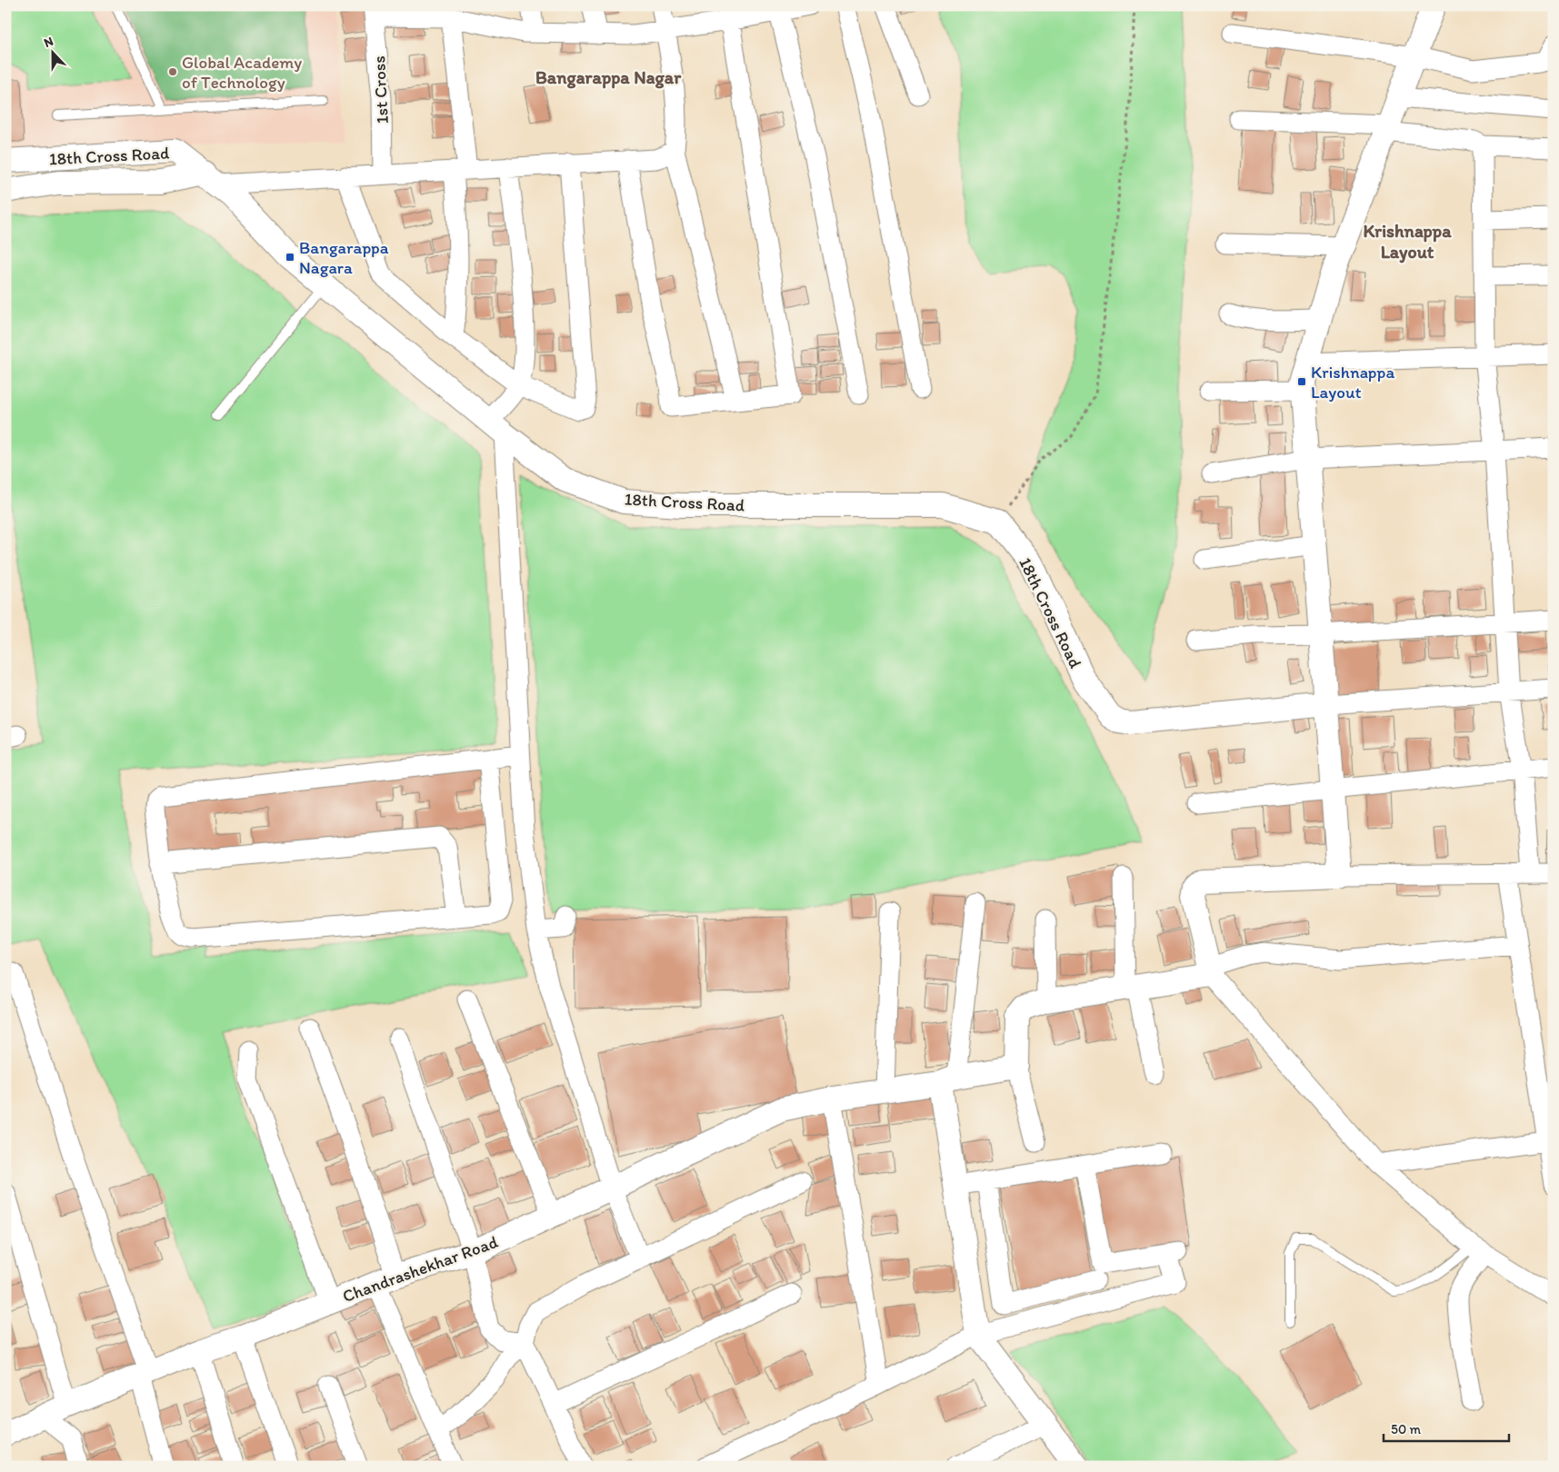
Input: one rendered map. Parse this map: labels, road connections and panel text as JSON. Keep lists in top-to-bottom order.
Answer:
{
  "streets": {
    "street": ["1st Cross", "18th Cross Road", "Chandrashekhar Road"]
  },
  "districts": ["Bangarappa Nagar", "Krishnappa Layout"],
  "places": {
    "other": ["Global Academy of Technology"],
    "transit": ["Bangarappa Nagara", "Krishnappa Layout"]
  },
  "scale_bar": "50 m",
  "north": "top"
}
